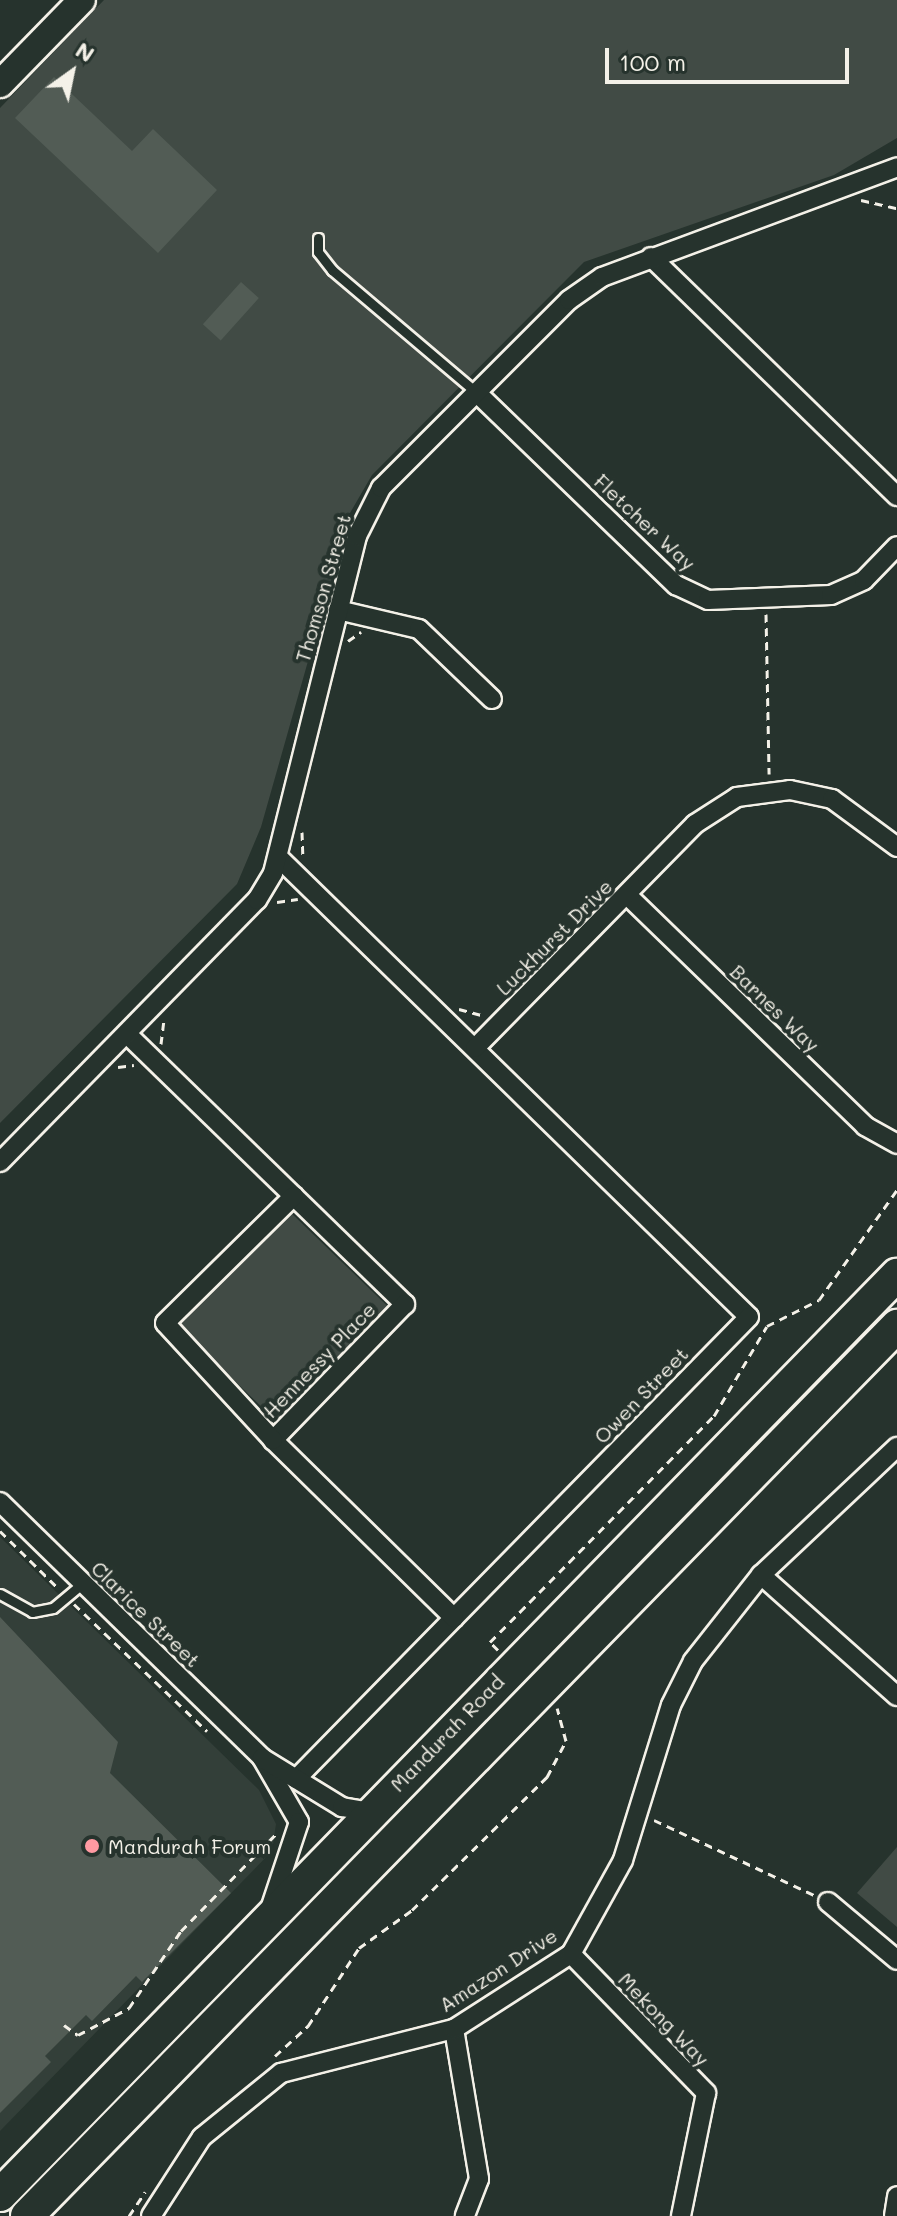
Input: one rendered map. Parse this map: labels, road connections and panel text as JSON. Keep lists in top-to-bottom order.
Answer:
{
  "streets": {
    "highway": ["Mandurah Road"],
    "street": [
      "Fletcher Way",
      "Thomson Street",
      "Luckhurst Drive",
      "Barnes Way",
      "Hennessy Place",
      "Owen Street",
      "Clarice Street",
      "Amazon Drive",
      "Mekong Way"
    ]
  },
  "crossings": [
    ["Fletcher Way", "Thomson Street"],
    ["Thomson Street", "Hennessy Place"],
    ["Luckhurst Drive", "Barnes Way"],
    ["Luckhurst Drive", "Owen Street"],
    ["Hennessy Place", "Owen Street"],
    ["Owen Street", "Clarice Street"],
    ["Clarice Street", "Mandurah Road"],
    ["Amazon Drive", "Mekong Way"]
  ],
  "places": ["Mandurah Forum"],
  "scale_bar": "100 m",
  "north": "top right"
}
